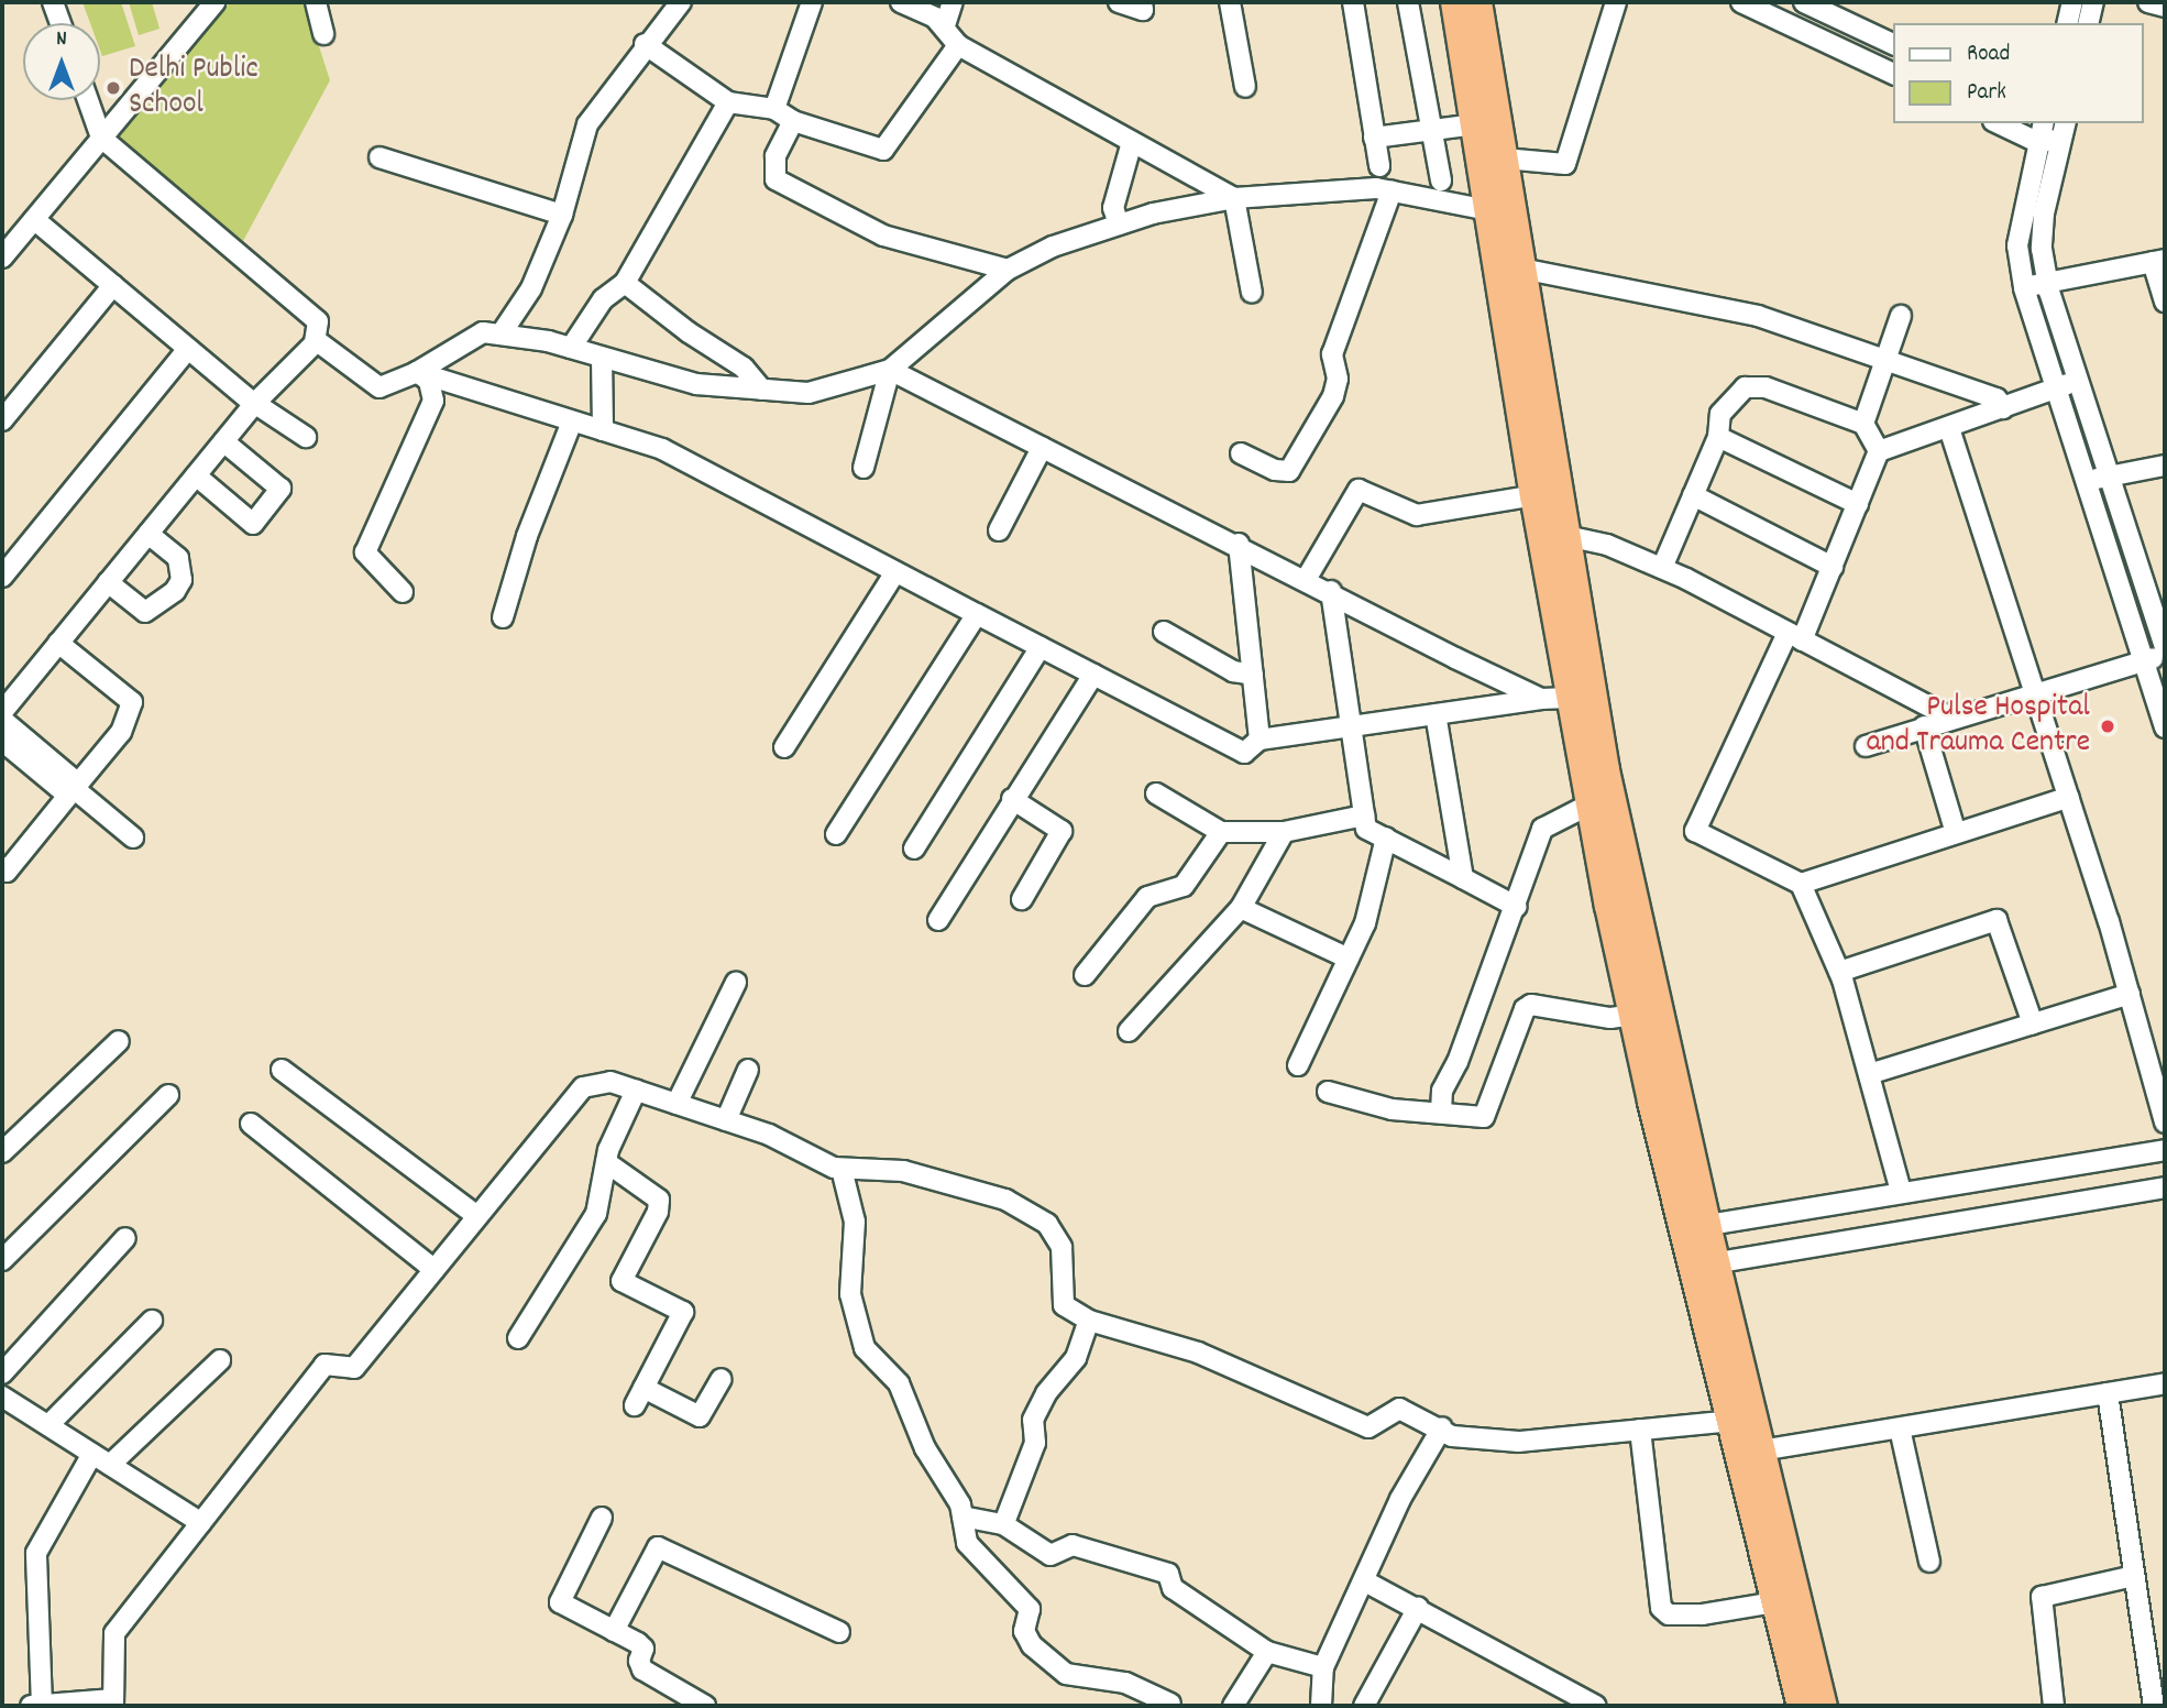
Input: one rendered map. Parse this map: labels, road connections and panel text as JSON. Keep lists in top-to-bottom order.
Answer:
{
  "places": ["Delhi Public School", "Pulse Hospital and Trauma Centre"],
  "legend": ["Road", "Park"],
  "north": "top"
}
